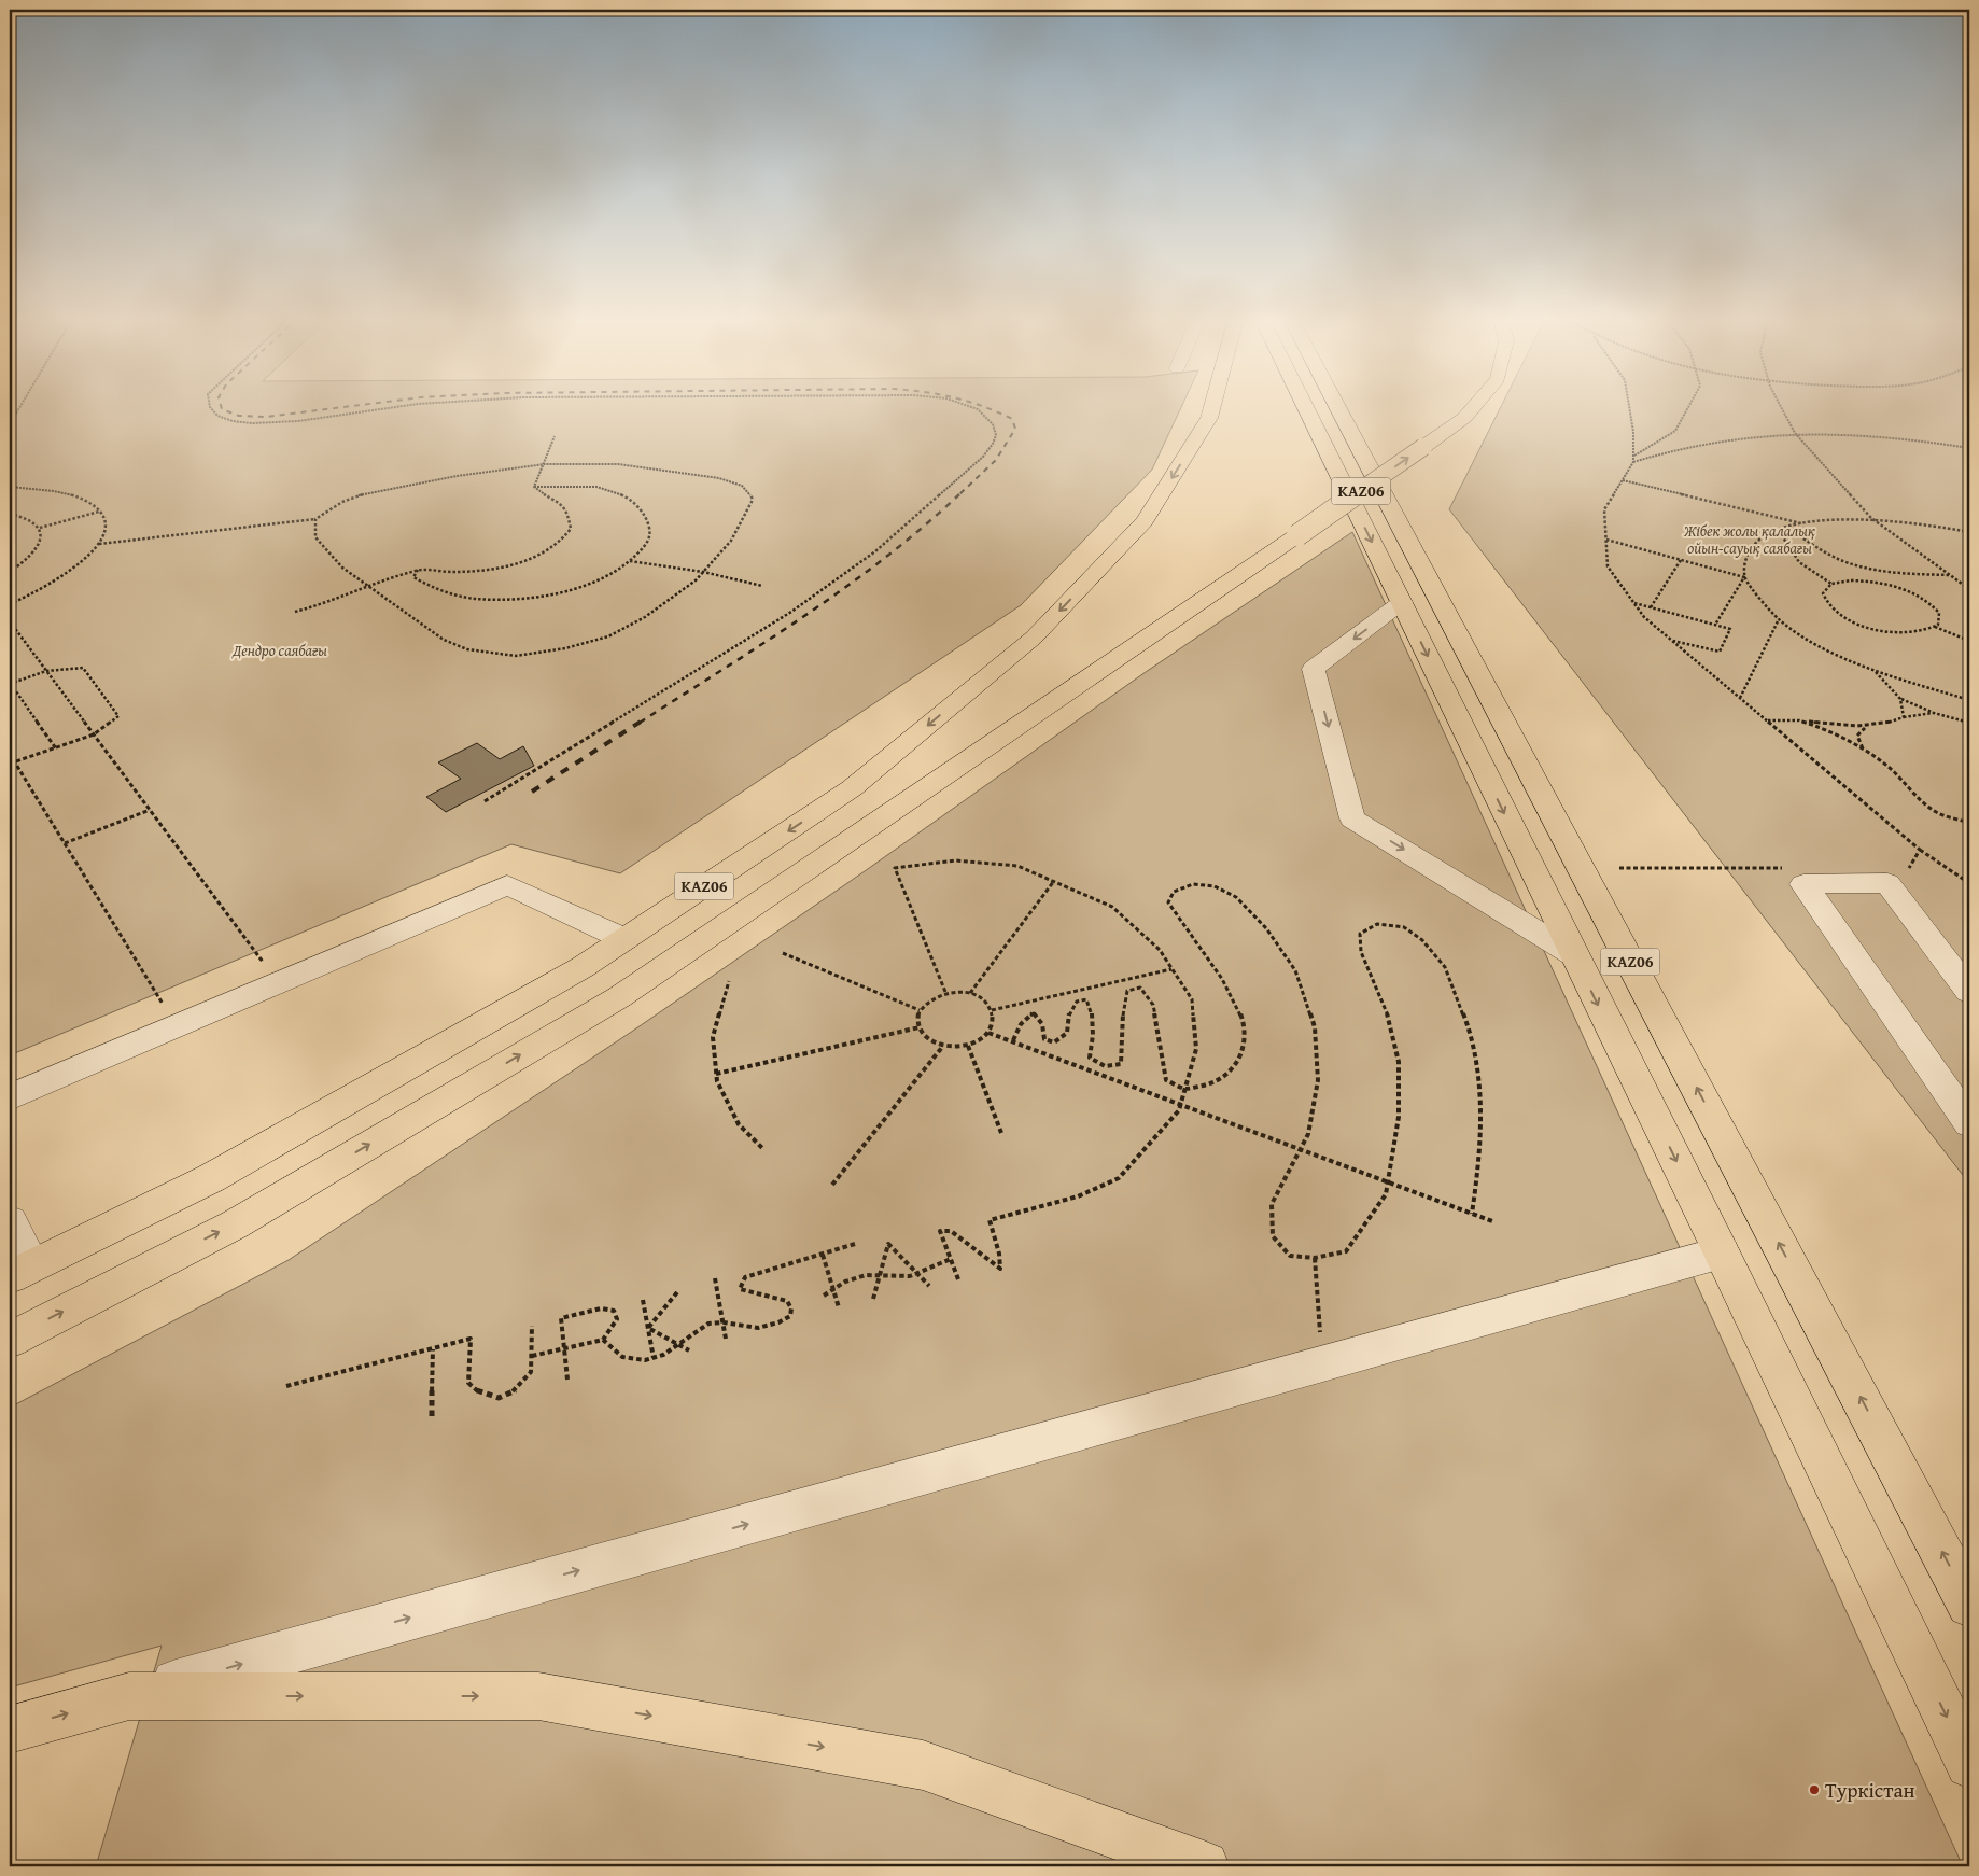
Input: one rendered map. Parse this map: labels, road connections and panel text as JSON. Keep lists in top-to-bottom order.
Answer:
{
  "streets": {
    "main road": ["KАZ06"]
  },
  "parks": ["Жібек жолы қалалық ойын-сауық саябағы", "Дендро саябағы"],
  "places": ["Туркістан"]
}
